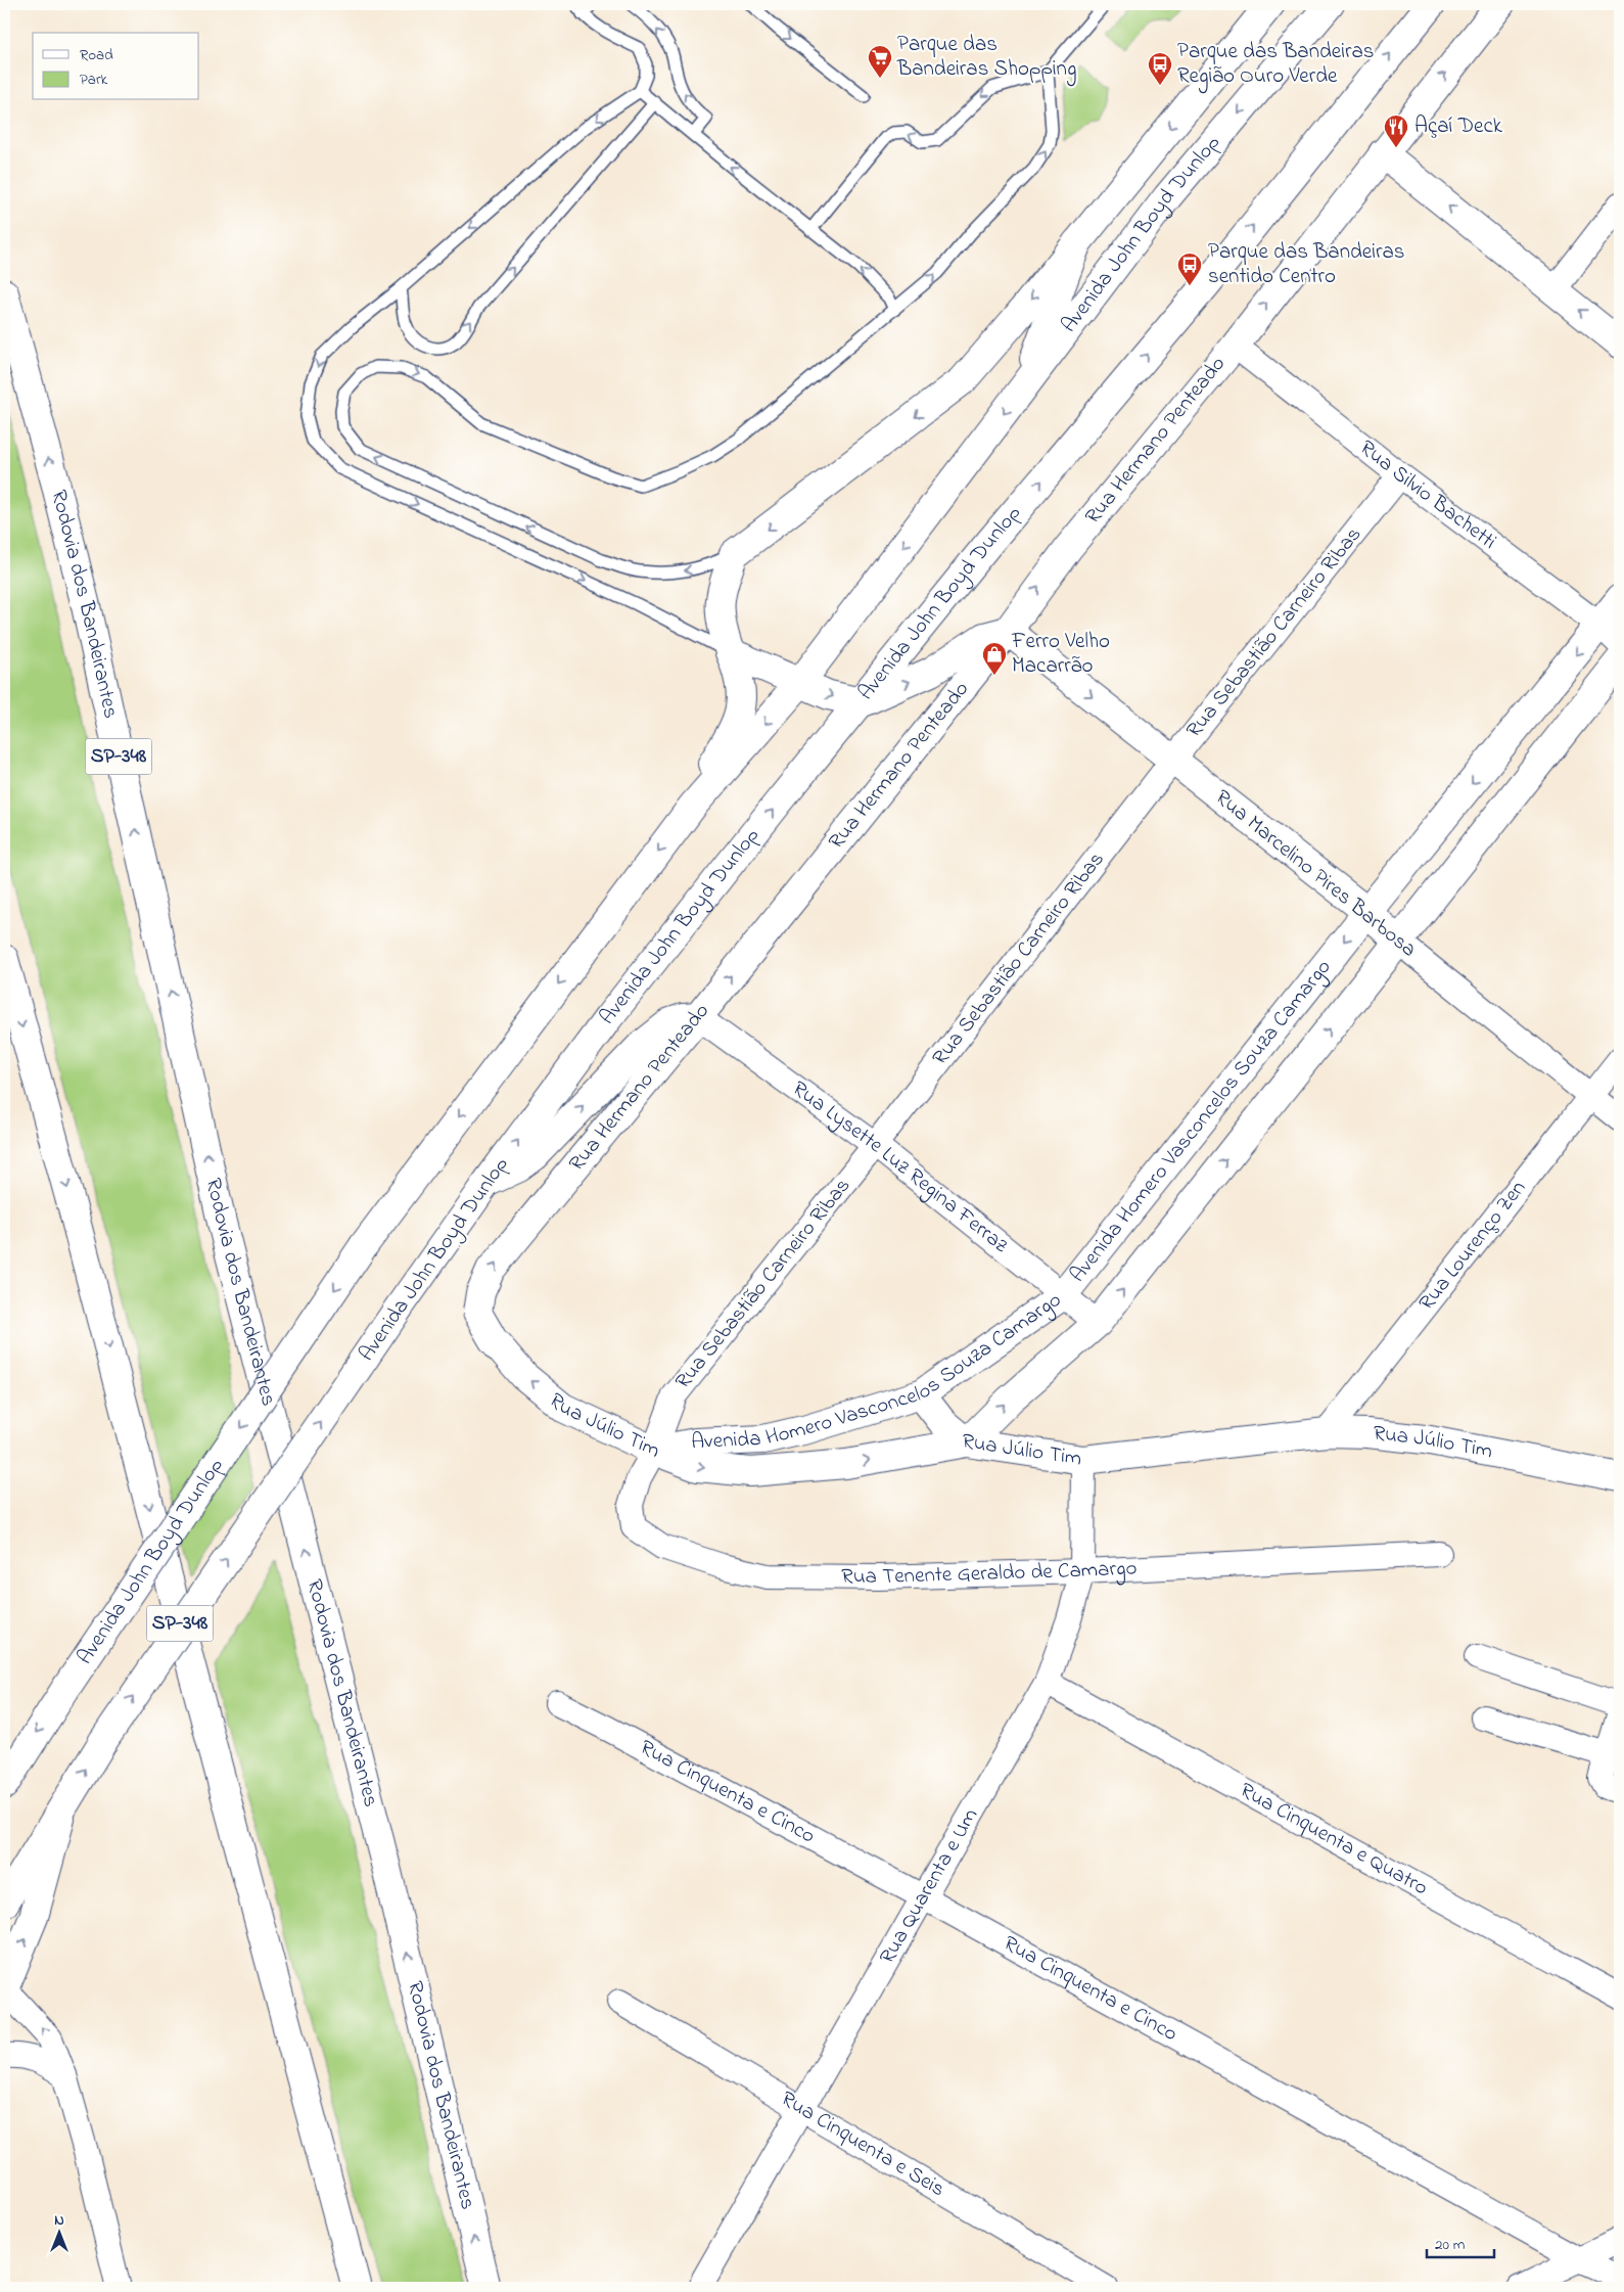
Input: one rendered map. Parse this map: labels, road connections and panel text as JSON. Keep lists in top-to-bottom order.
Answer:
{
  "streets": {
    "main road": [
      "Avenida John Boyd Dunlop",
      "Rua Hermano Penteado",
      "Rodovia dos Bandeirantes",
      "SP-348",
      "Rua Marcelino Pires Barbosa",
      "Avenida Homero Vasconcelos Souza Camargo",
      "Rua Júlio Tim"
    ],
    "street": [
      "Rua Silvio Bachetti",
      "Rua Sebastião Carneiro Ribas",
      "Rua Lysette Luz Regina Ferraz",
      "Rua Lourenço Zen",
      "Rua Tenente Geraldo de Camargo",
      "Rua Cinquenta e Cinco",
      "Rua Cinquenta e Quatro",
      "Rua Quarenta e Um",
      "Rua Cinquenta e Seis"
    ]
  },
  "crossings": [
    ["Rua Hermano Penteado", "Rua Silvio Bachetti"],
    ["Rua Hermano Penteado", "Rua Marcelino Pires Barbosa"],
    ["Rua Hermano Penteado", "Rua Lysette Luz Regina Ferraz"],
    ["Rua Hermano Penteado", "Rua Júlio Tim"],
    ["Rua Silvio Bachetti", "Rua Sebastião Carneiro Ribas"],
    ["Rua Silvio Bachetti", "Avenida Homero Vasconcelos Souza Camargo"],
    ["Rua Sebastião Carneiro Ribas", "Rua Marcelino Pires Barbosa"],
    ["Rua Sebastião Carneiro Ribas", "Avenida Homero Vasconcelos Souza Camargo"],
    ["Rua Sebastião Carneiro Ribas", "Rua Lysette Luz Regina Ferraz"],
    ["Rua Sebastião Carneiro Ribas", "Rua Júlio Tim"],
    ["Rua Sebastião Carneiro Ribas", "Rua Tenente Geraldo de Camargo"],
    ["Rua Marcelino Pires Barbosa", "Avenida Homero Vasconcelos Souza Camargo"],
    ["Rua Marcelino Pires Barbosa", "Rua Lourenço Zen"],
    ["Avenida Homero Vasconcelos Souza Camargo", "Rua Lysette Luz Regina Ferraz"],
    ["Avenida Homero Vasconcelos Souza Camargo", "Rua Júlio Tim"],
    ["Avenida Homero Vasconcelos Souza Camargo", "Rua Tenente Geraldo de Camargo"],
    ["Rua Lourenço Zen", "Rua Júlio Tim"],
    ["Rua Júlio Tim", "Rua Tenente Geraldo de Camargo"],
    ["Rua Júlio Tim", "Rua Quarenta e Um"],
    ["Rua Tenente Geraldo de Camargo", "Rua Quarenta e Um"],
    ["Rua Cinquenta e Cinco", "Rua Quarenta e Um"],
    ["Rua Cinquenta e Quatro", "Rua Quarenta e Um"],
    ["Rua Quarenta e Um", "Rua Cinquenta e Seis"]
  ],
  "places": {
    "supermarket": ["Parque das Bandeiras Shopping"],
    "bus stop": ["Parque das Bandeiras Região Ouro Verde", "Parque das Bandeiras sentido Centro"],
    "restaurant": ["Açaí Deck"],
    "shop": ["Ferro Velho Macarrão"]
  },
  "legend": ["Road", "Park"],
  "scale_bar": "20 m",
  "north": "top"
}
